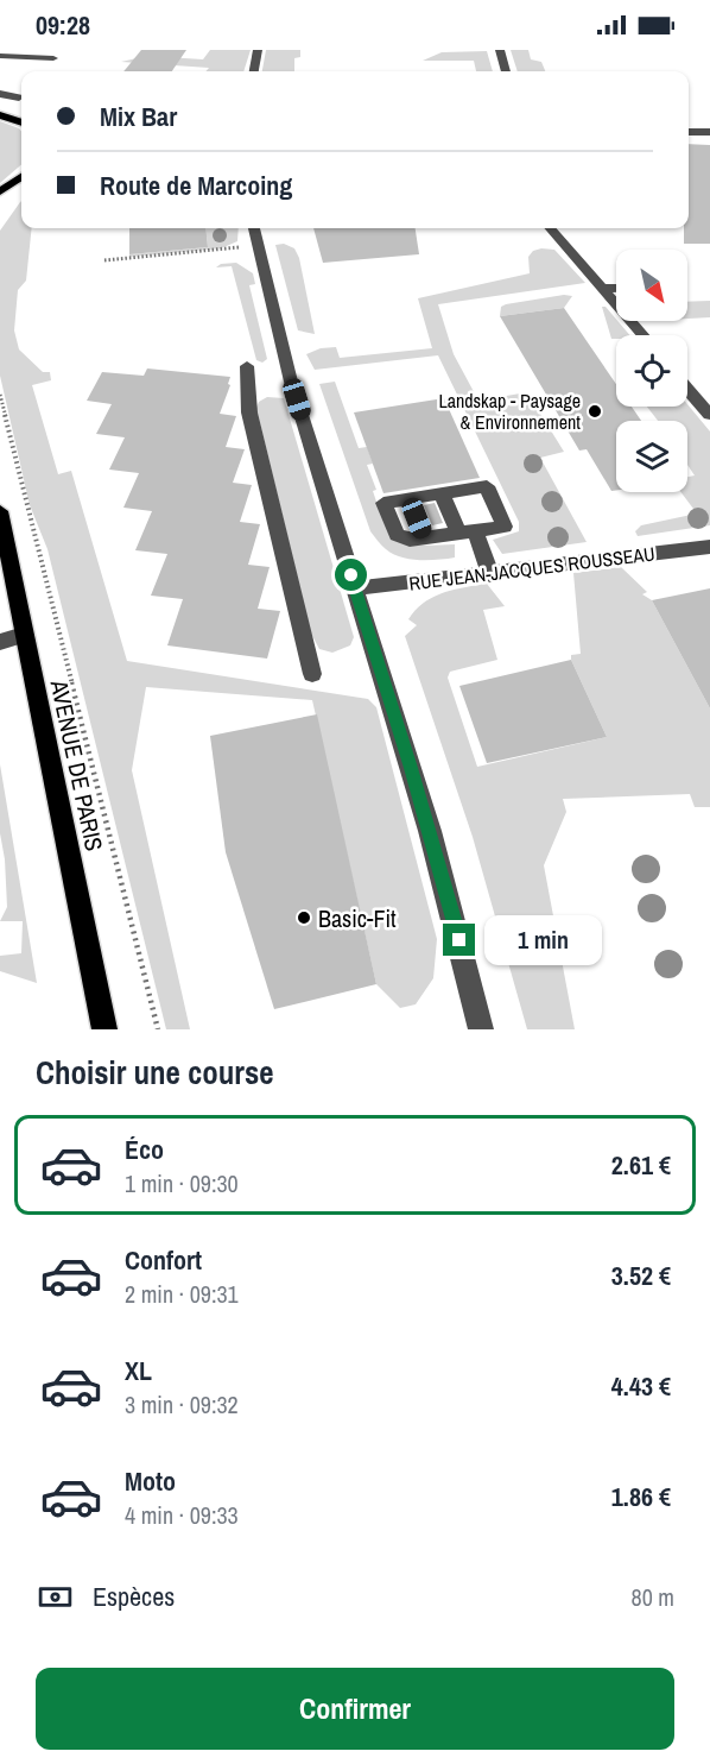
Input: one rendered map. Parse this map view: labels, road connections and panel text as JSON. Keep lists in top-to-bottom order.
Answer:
{
  "streets": {
    "main road": ["AVENUE DE PARIS"],
    "street": ["RUE JEAN-JACQUES ROUSSEAU"]
  },
  "places": ["Landskap - Paysage & Environnement", "Basic-Fit"],
  "north": "bottom right",
  "page": {
    "status": "09:28",
    "banner": ["Mix Bar", "Route de Marcoing"],
    "bubble": "1 min",
    "heading": "Choisir une course",
    "list": [
      {
        "name": "Éco",
        "note": "1 min · 09:30",
        "value": "2.61 €"
      },
      {
        "name": "Confort",
        "note": "2 min · 09:31",
        "value": "3.52 €"
      },
      {
        "name": "XL",
        "note": "3 min · 09:32",
        "value": "4.43 €"
      },
      {
        "name": "Moto",
        "note": "4 min · 09:33",
        "value": "1.86 €"
      }
    ],
    "pay": ["Espèces", "80 m"],
    "buttons": "Confirmer"
  }
}
